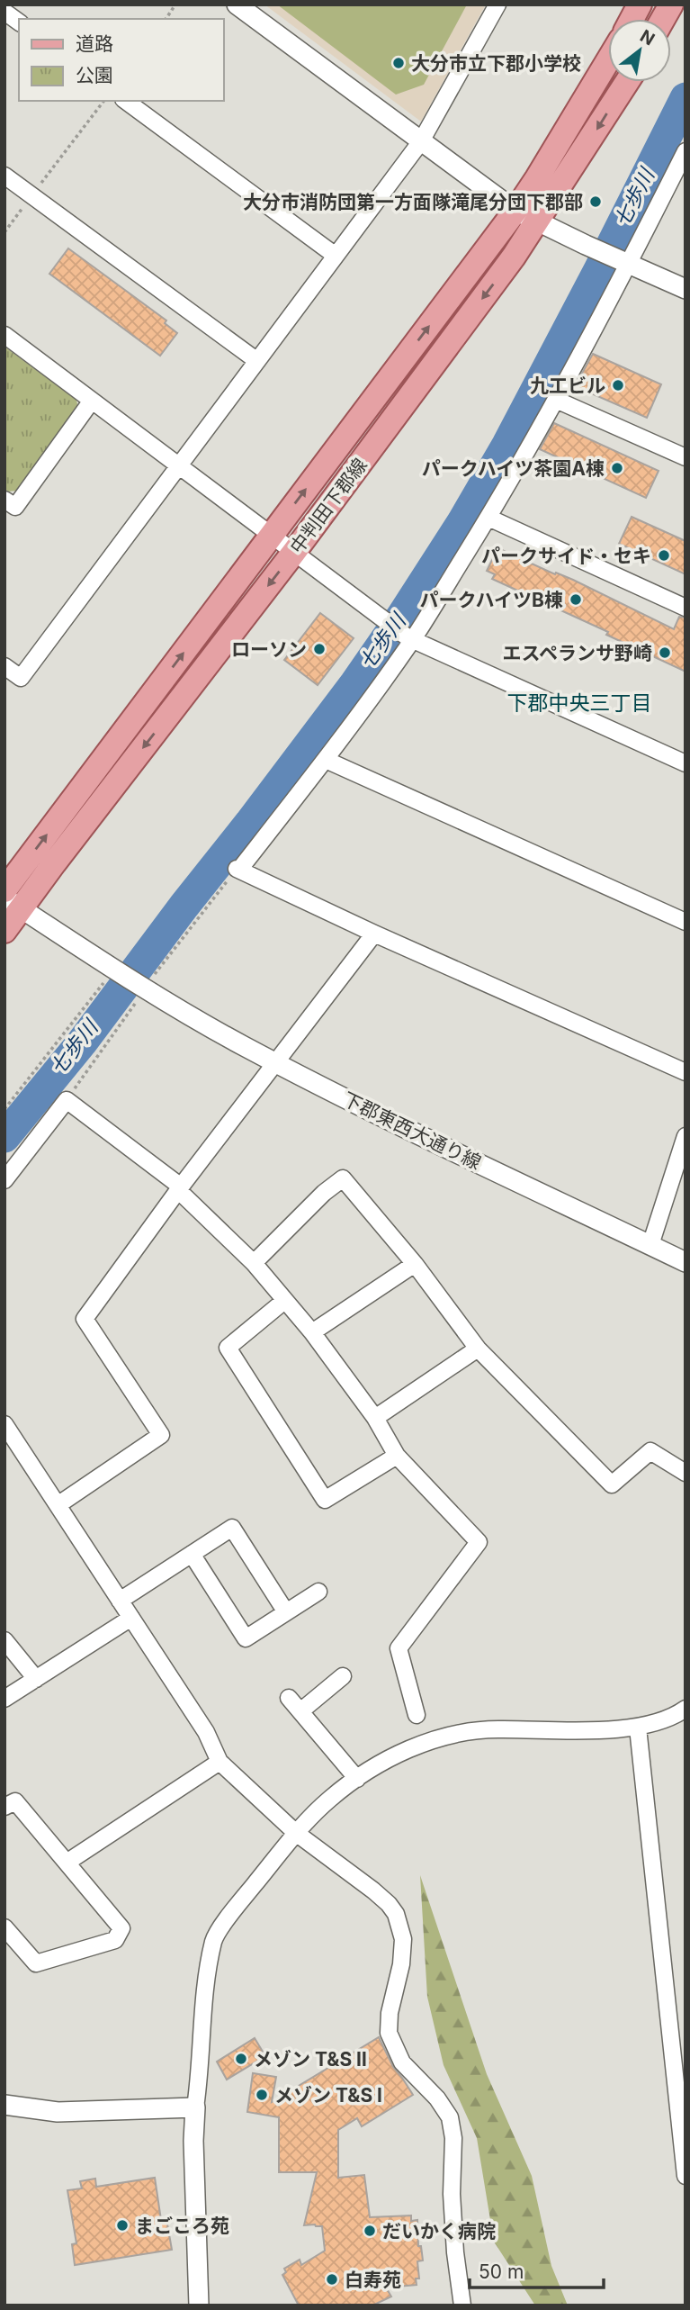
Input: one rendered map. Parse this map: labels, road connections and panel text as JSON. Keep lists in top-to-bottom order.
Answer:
{
  "streets": {
    "main road": ["中判田下郡線"],
    "street": ["下郡東西大通り線"]
  },
  "districts": ["下郡中央三丁目"],
  "water": ["七歩川"],
  "places": [
    "大分市立下郡小学校",
    "大分市消防団第一方面隊滝尾分団下郡部",
    "九工ビル",
    "パークハイツ茶園A棟",
    "パークサイド・セキ",
    "パークハイツB棟",
    "ローソン",
    "エスペランサ野崎",
    "メゾン T&S Ⅱ",
    "メゾン T&S Ⅰ",
    "まごころ苑",
    "だいかく病院",
    "白寿苑"
  ],
  "legend": ["道路", "公園"],
  "scale_bar": "50 m",
  "north": "top right"
}
